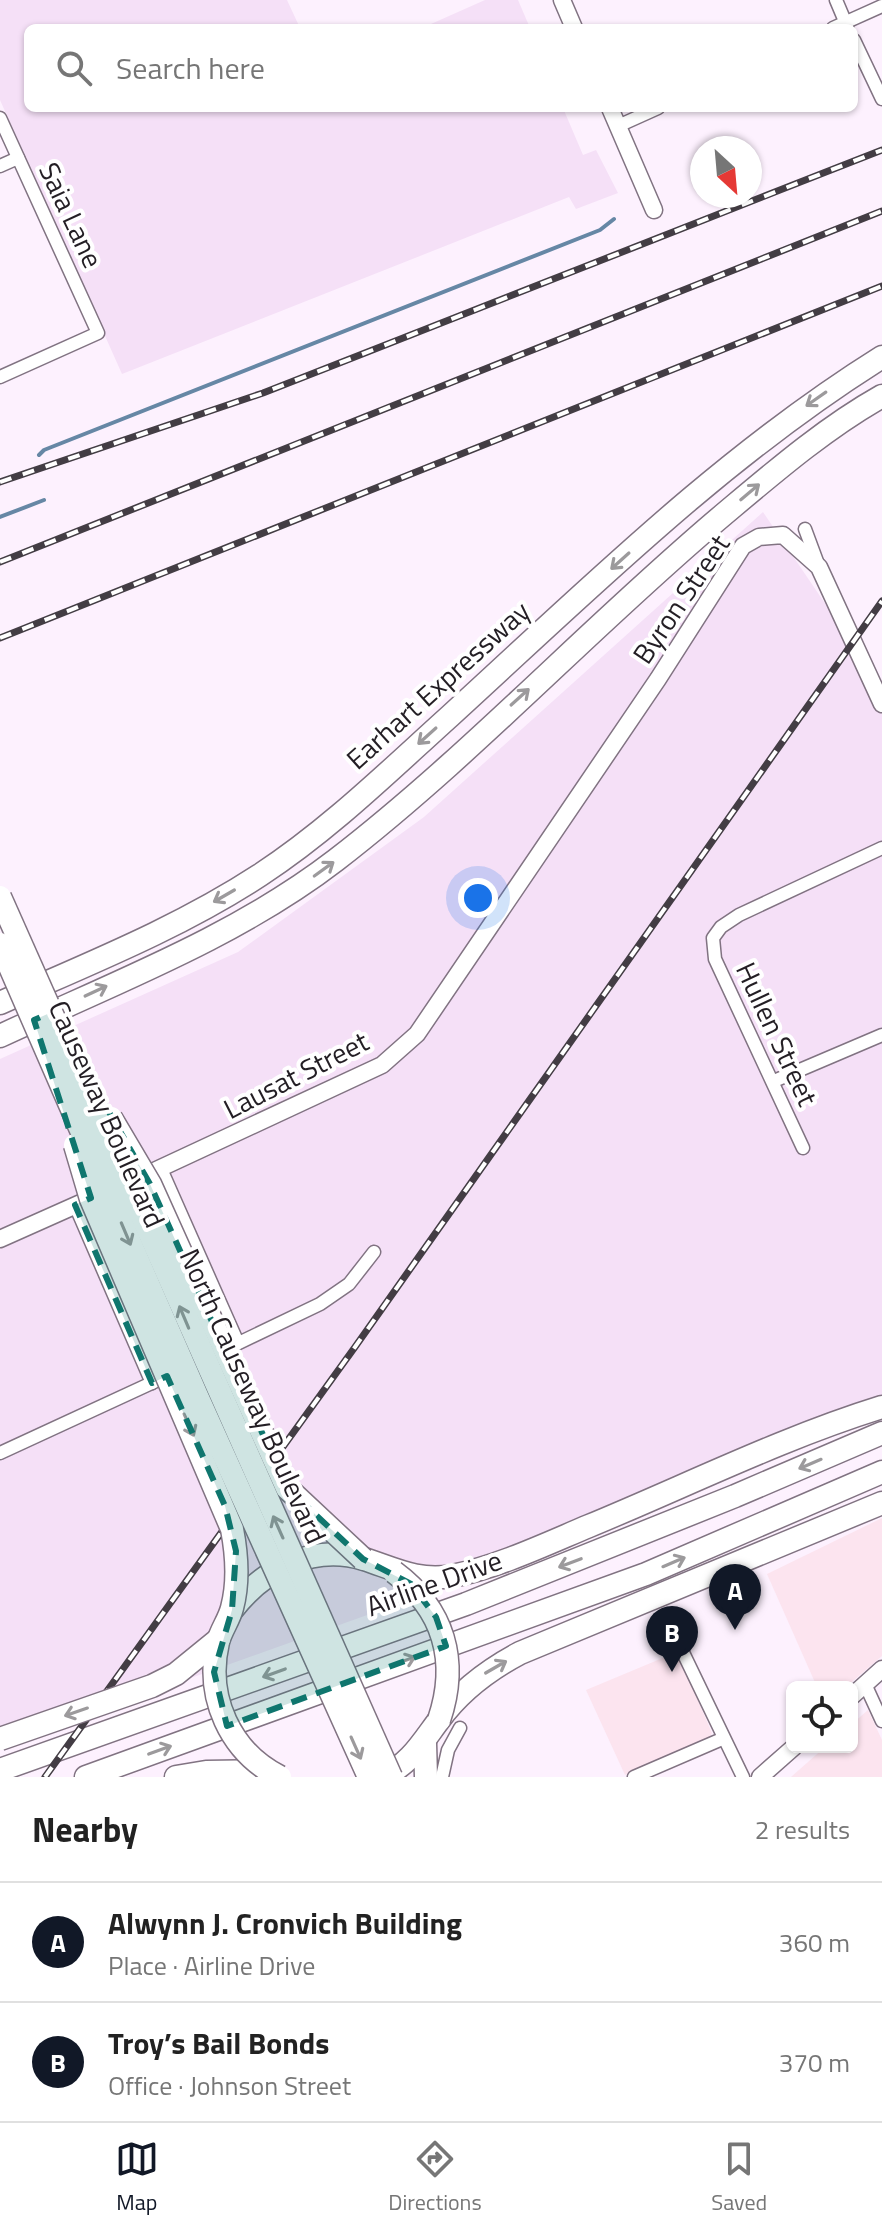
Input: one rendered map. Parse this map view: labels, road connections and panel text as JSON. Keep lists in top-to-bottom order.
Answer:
{
  "streets": {
    "highway": [
      "Earhart Expressway",
      "Causeway Boulevard",
      "North Causeway Boulevard",
      "Airline Drive"
    ],
    "street": [
      "Saia Lane",
      "Byron Street",
      "Hullen Street",
      "Lausat Street"
    ]
  },
  "crossings": [
    ["Byron Street", "Lausat Street"],
    ["Causeway Boulevard", "North Causeway Boulevard"]
  ],
  "north": "bottom right",
  "page": {
    "search": "Search here",
    "pins": ["A", "B"],
    "heading": ["Nearby", "2 results"],
    "list": [
      {
        "mark": "A",
        "name": "Alwynn J. Cronvich Building",
        "note": "Place · Airline Drive",
        "value": "360 m"
      },
      {
        "mark": "B",
        "name": "Troy’s Bail Bonds",
        "note": "Office · Johnson Street",
        "value": "370 m"
      }
    ],
    "nav": ["Map", "Directions", "Saved"]
  }
}
